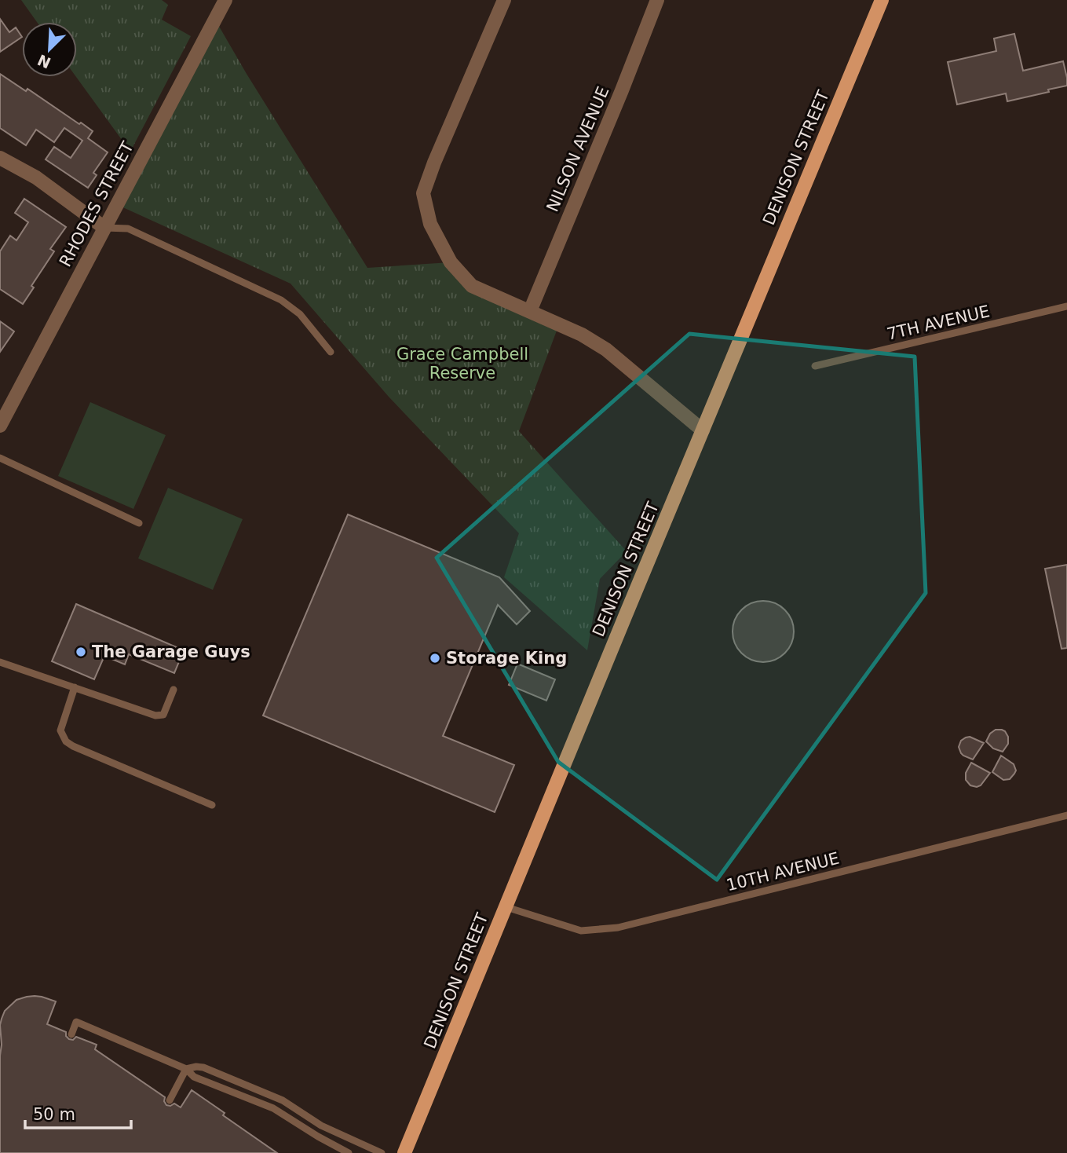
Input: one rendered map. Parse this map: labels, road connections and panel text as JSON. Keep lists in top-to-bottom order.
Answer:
{
  "streets": {
    "main road": ["DENISON STREET"],
    "street": ["NILSON AVENUE", "RHODES STREET"],
    "lane": ["7TH AVENUE", "10TH AVENUE"]
  },
  "crossings": [
    ["DENISON STREET", "10TH AVENUE"]
  ],
  "parks": ["Grace Campbell Reserve"],
  "places": ["The Garage Guys", "Storage King"],
  "scale_bar": "50 m",
  "north": "bottom left"
}
